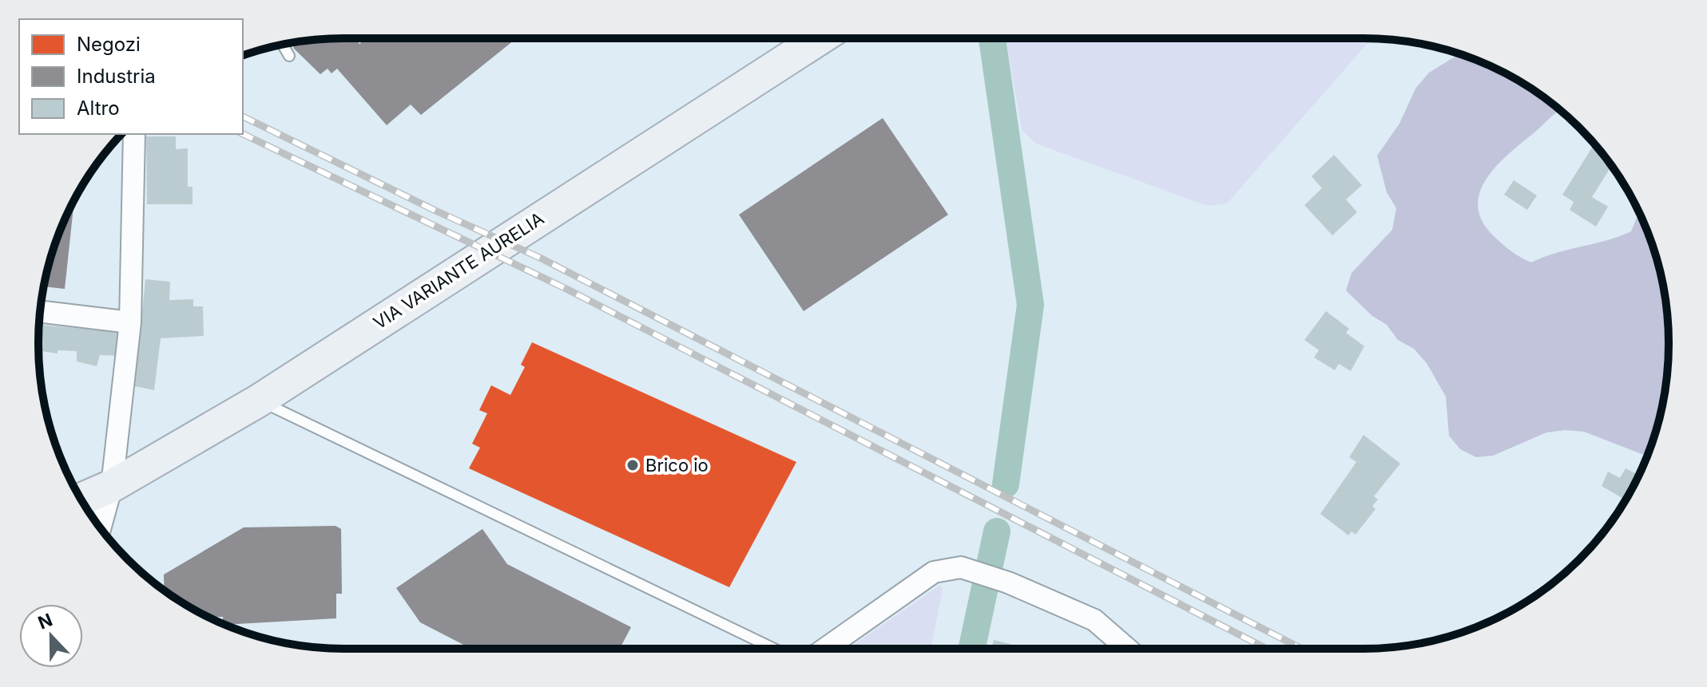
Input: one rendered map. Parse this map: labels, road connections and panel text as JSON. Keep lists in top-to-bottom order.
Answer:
{
  "streets": {
    "main road": ["VIA VARIANTE AURELIA"]
  },
  "places": ["Brico io"],
  "legend": ["Negozi", "Industria", "Altro"],
  "north": "top"
}
